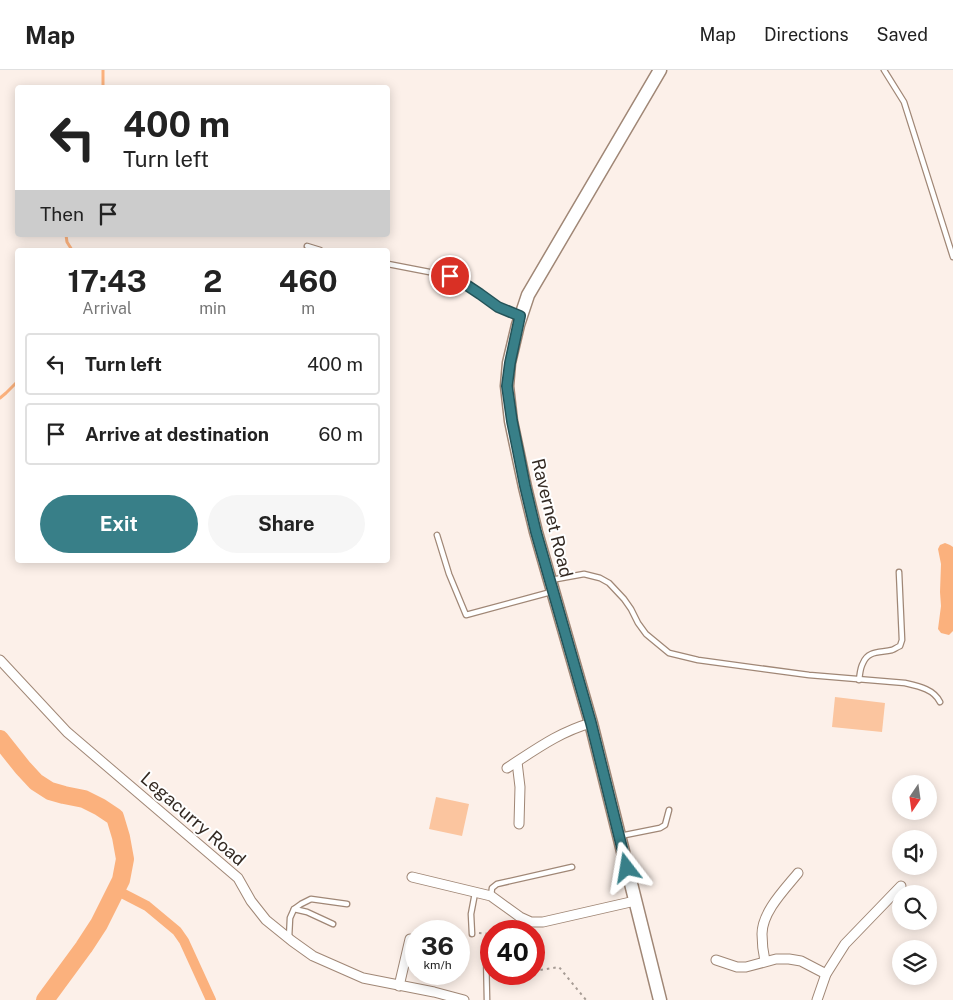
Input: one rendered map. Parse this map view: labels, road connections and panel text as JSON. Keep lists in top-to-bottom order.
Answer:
{
  "streets": {
    "street": ["Ravernet Road", "Legacurry Road"]
  },
  "north": "bottom",
  "page": {
    "header": "Map",
    "nav": ["Map", "Directions", "Saved"],
    "turn": ["400 m", "Turn left"],
    "then": "Then",
    "eta": [
      "17:43",
      "Arrival",
      "2",
      "min",
      "460",
      "m"
    ],
    "list": [
      {
        "name": "Turn left",
        "value": "400 m"
      },
      {
        "name": "Arrive at destination",
        "value": "60 m"
      }
    ],
    "buttons": ["Exit", "Share"],
    "speed": "36 km/h",
    "limit": "40"
  }
}
